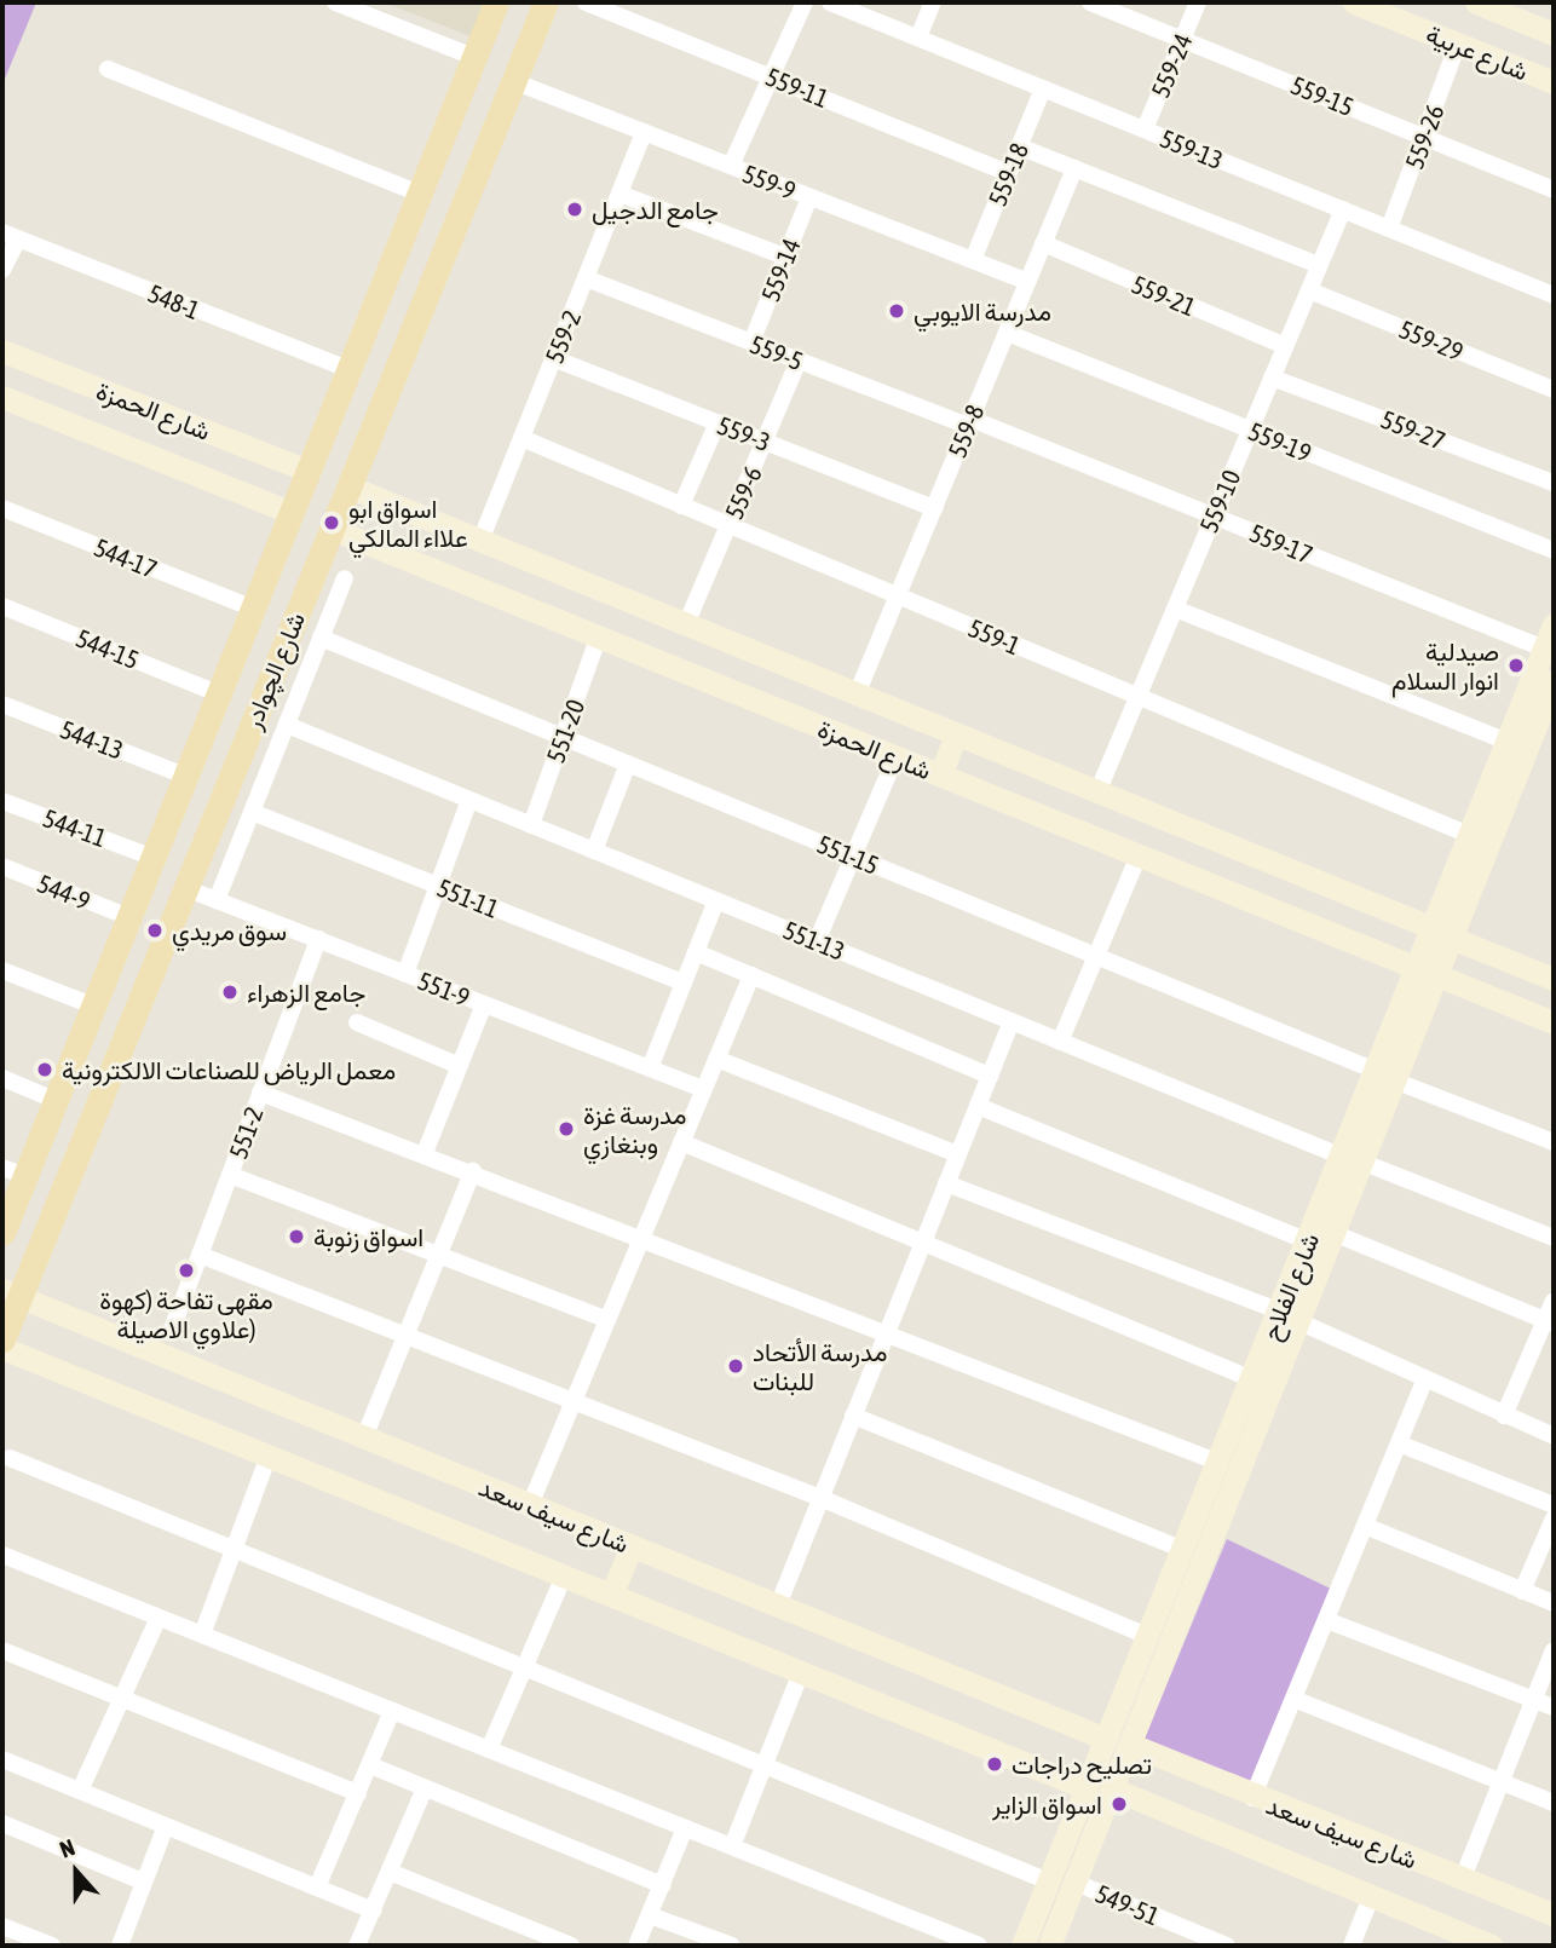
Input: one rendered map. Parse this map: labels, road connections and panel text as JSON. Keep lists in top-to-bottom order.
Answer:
{
  "streets": {
    "main road": ["شارع الچوادر"],
    "street": [
      "شارع عربية",
      "559-24",
      "559-11",
      "559-15",
      "559-26",
      "559-13",
      "559-18",
      "559-9",
      "559-14",
      "559-21",
      "548-1",
      "559-2",
      "559-29",
      "559-5",
      "شارع الحمزة",
      "559-27",
      "559-8",
      "559-3",
      "559-19",
      "559-6",
      "559-10",
      "559-17",
      "544-17",
      "559-1",
      "544-15",
      "551-20",
      "544-13",
      "544-11",
      "551-15",
      "544-9",
      "551-11",
      "551-13",
      "551-9",
      "551-2",
      "شارع الفلاح",
      "شارع سيف سعد",
      "549-51"
    ]
  },
  "crossings": [
    ["شارع عربية", "559-26"],
    ["559-24", "559-15"],
    ["559-24", "559-13"],
    ["559-11", "559-18"],
    ["559-15", "559-26"],
    ["559-26", "559-13"],
    ["559-13", "559-18"],
    ["559-13", "559-10"],
    ["559-18", "559-9"],
    ["559-9", "559-14"],
    ["559-9", "559-2"],
    ["559-9", "559-8"],
    ["559-9", "شارع الچوادر"],
    ["559-14", "559-5"],
    ["559-21", "559-8"],
    ["559-21", "559-10"],
    ["548-1", "شارع الچوادر"],
    ["559-2", "559-5"],
    ["559-2", "شارع الحمزة"],
    ["559-2", "559-3"],
    ["559-2", "559-1"],
    ["559-29", "559-10"],
    ["559-5", "559-8"],
    ["559-5", "559-6"],
    ["559-5", "559-17"],
    ["شارع الحمزة", "559-8"],
    ["شارع الحمزة", "559-6"],
    ["شارع الحمزة", "559-10"],
    ["شارع الحمزة", "شارع الچوادر"],
    ["شارع الحمزة", "551-20"],
    ["شارع الحمزة", "شارع الفلاح"],
    ["559-27", "559-10"],
    ["559-8", "559-3"],
    ["559-8", "559-19"],
    ["559-8", "559-17"],
    ["559-8", "559-1"],
    ["559-3", "559-6"],
    ["559-19", "559-10"],
    ["559-6", "559-1"],
    ["559-10", "559-17"],
    ["559-10", "559-1"],
    ["559-17", "شارع الفلاح"],
    ["544-17", "شارع الچوادر"],
    ["559-1", "شارع الفلاح"],
    ["544-15", "شارع الچوادر"],
    ["شارع الچوادر", "544-13"],
    ["شارع الچوادر", "544-11"],
    ["شارع الچوادر", "544-9"],
    ["شارع الچوادر", "551-9"],
    ["شارع الچوادر", "شارع سيف سعد"],
    ["551-20", "551-15"],
    ["551-20", "551-13"],
    ["551-15", "شارع الفلاح"],
    ["551-13", "شارع الفلاح"],
    ["551-9", "551-2"],
    ["شارع الفلاح", "شارع سيف سعد"],
    ["شارع الفلاح", "549-51"]
  ],
  "places": [
    "جامع الدجيل",
    "مدرسة الايوبي",
    "اسواق ابو علااء المالكي",
    "صيدلية انوار السلام",
    "سوق مريدي",
    "جامع الزهراء",
    "معمل الرياض للصناعات الالكترونية",
    "مدرسة غزة وبنغازي",
    "اسواق زنوبة",
    "مقهى تفاحة (كهوة علاوي الاصيلة)",
    "مدرسة الأتحاد للبنات",
    "تصليح دراجات",
    "اسواق الزاير"
  ],
  "north": "top"
}
